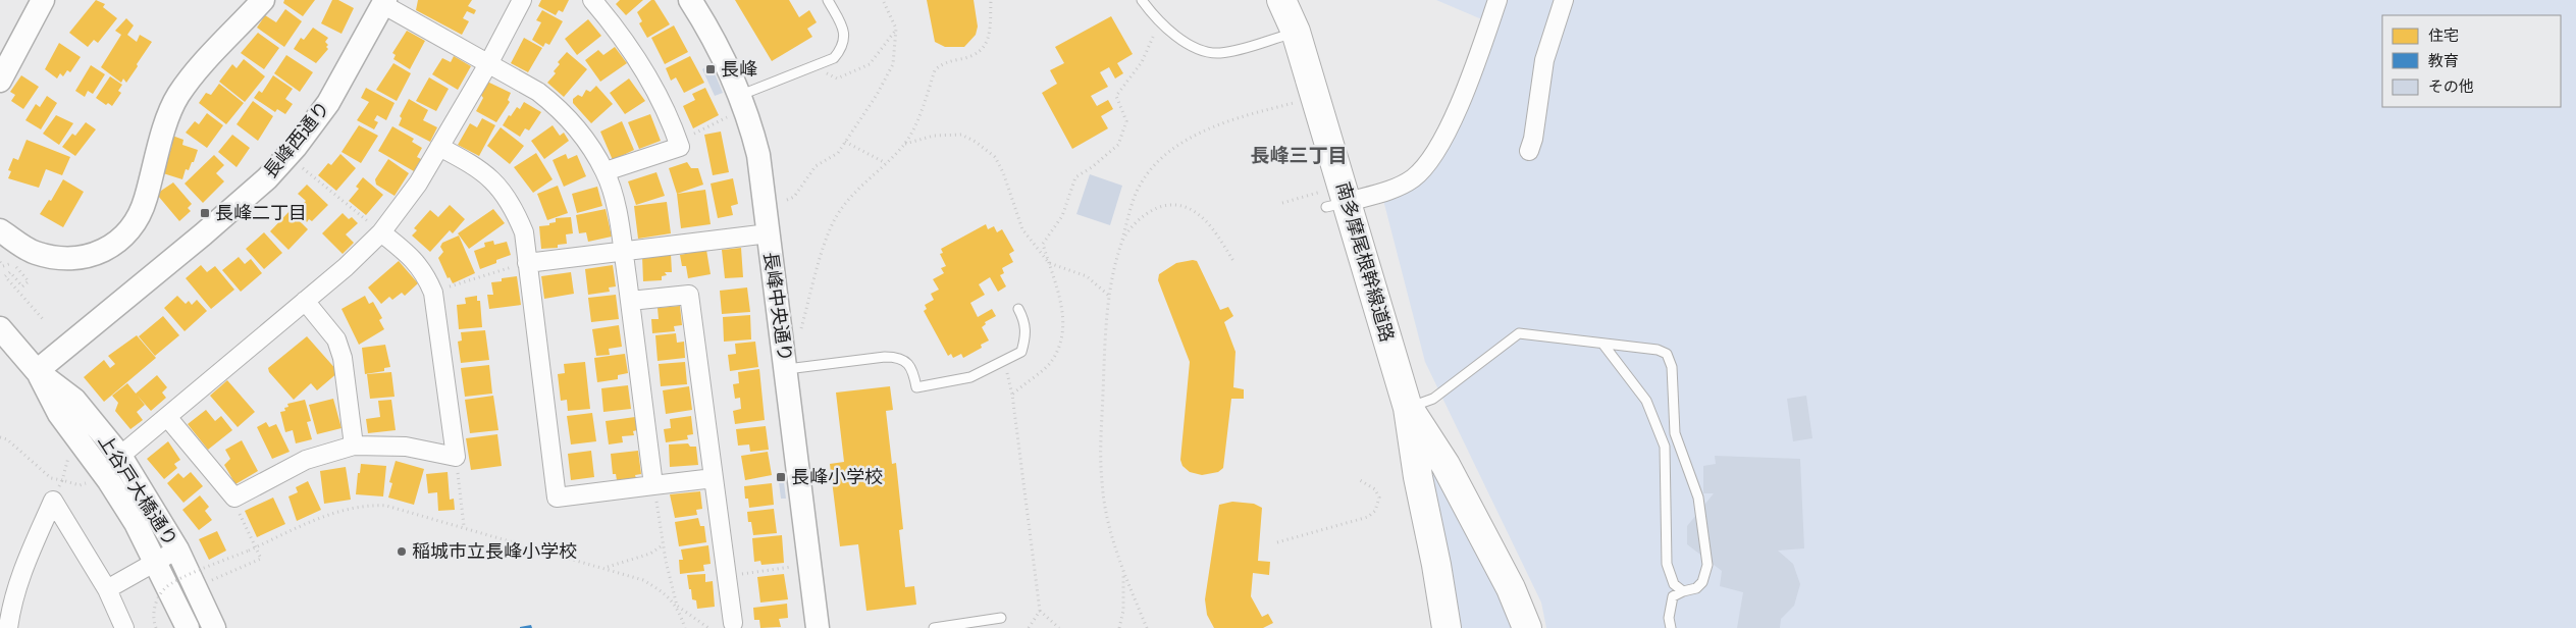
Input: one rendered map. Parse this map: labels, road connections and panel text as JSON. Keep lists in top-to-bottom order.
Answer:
{
  "streets": {
    "main road": ["南多摩尾根幹線道路"],
    "street": ["長峰西通り", "長峰中央通り", "上谷戸大橋通り"]
  },
  "crossings": [
    ["長峰西通り", "上谷戸大橋通り"]
  ],
  "districts": ["長峰三丁目"],
  "places": {
    "transit": ["長峰", "長峰二丁目", "長峰小学校"],
    "other": ["稲城市立長峰小学校"]
  },
  "legend": ["住宅", "教育", "その他"]
}
